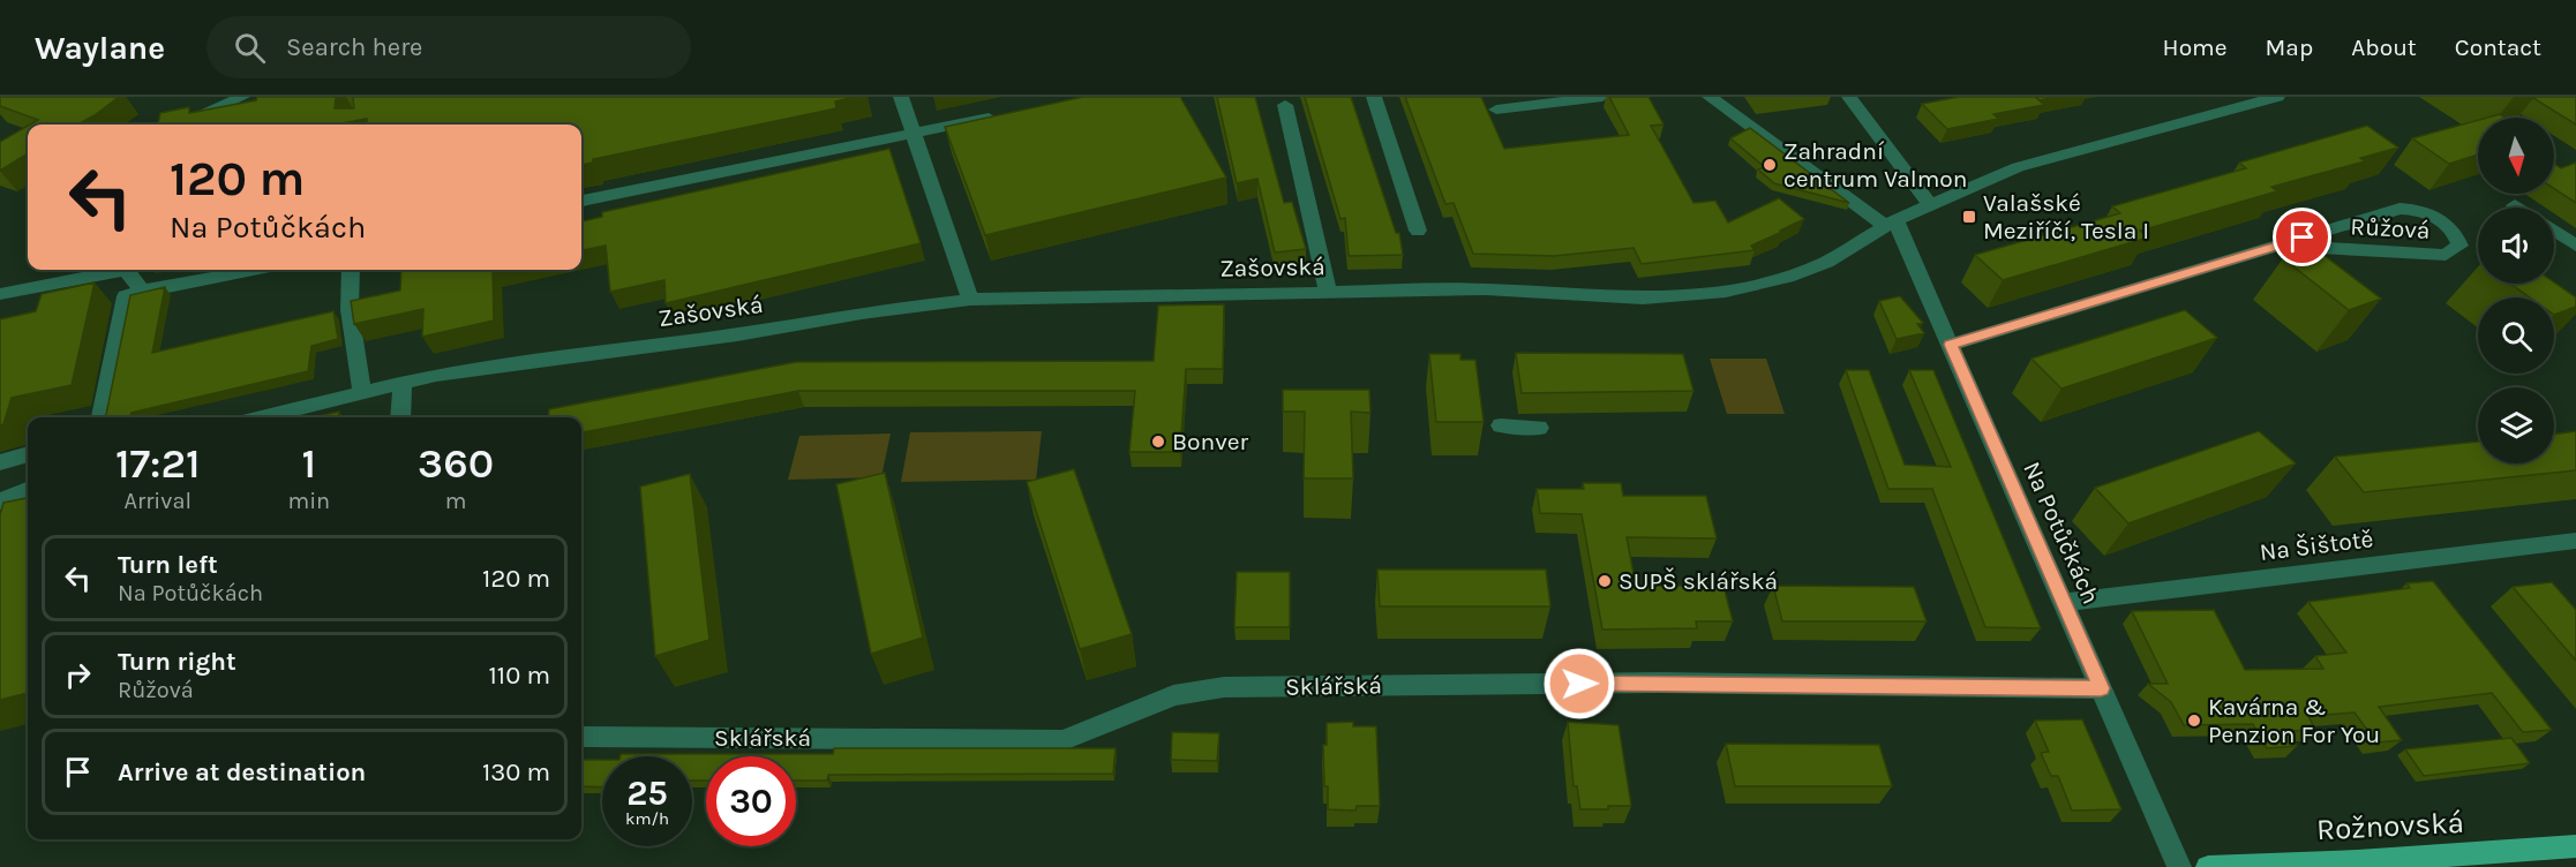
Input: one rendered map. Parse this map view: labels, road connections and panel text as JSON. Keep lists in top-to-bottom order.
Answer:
{
  "streets": {
    "main road": ["Rožnovská"],
    "street": [
      "Růžová",
      "Zašovská",
      "Na Potůčkách",
      "Na Šištotě",
      "Sklářská"
    ]
  },
  "crossings": [
    ["Růžová", "Na Potůčkách"],
    ["Zašovská", "Na Potůčkách"],
    ["Na Potůčkách", "Na Šištotě"],
    ["Na Potůčkách", "Sklářská"]
  ],
  "places": {
    "other": [
      "Zahradní centrum Valmon",
      "Bonver",
      "SUPŠ sklářská",
      "Kavárna & Penzion For You"
    ],
    "transit": ["Valašské Meziříčí, Tesla I"]
  },
  "north": "bottom",
  "page": {
    "header": "Waylane",
    "search": "Search here",
    "nav": [
      "Home",
      "Map",
      "About",
      "Contact"
    ],
    "turn": ["120 m", "Na Potůčkách"],
    "eta": [
      "17:21",
      "Arrival",
      "1",
      "min",
      "360",
      "m"
    ],
    "list": [
      {
        "name": "Turn left",
        "note": "Na Potůčkách",
        "value": "120 m"
      },
      {
        "name": "Turn right",
        "note": "Růžová",
        "value": "110 m"
      },
      {
        "name": "Arrive at destination",
        "value": "130 m"
      }
    ],
    "speed": "25 km/h",
    "limit": "30"
  }
}
